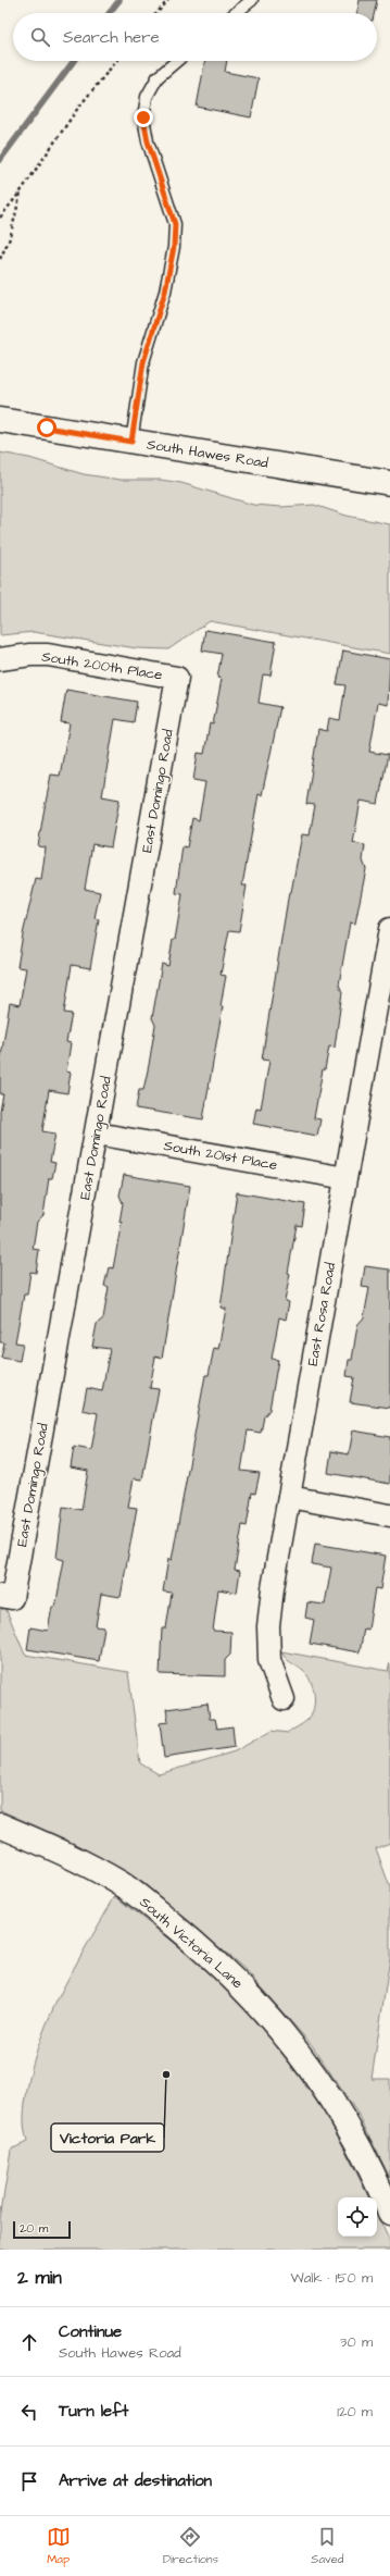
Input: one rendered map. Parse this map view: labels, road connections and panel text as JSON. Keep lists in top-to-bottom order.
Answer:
{
  "streets": {
    "street": [
      "South Hawes Road",
      "South 200th Place",
      "East Domingo Road",
      "South 201st Place",
      "East Rosa Road",
      "South Victoria Lane"
    ]
  },
  "crossings": [
    ["South 200th Place", "East Domingo Road"],
    ["East Domingo Road", "South 201st Place"],
    ["South 201st Place", "East Rosa Road"]
  ],
  "places": ["Victoria Park"],
  "scale_bar": "20 m",
  "page": {
    "search": "Search here",
    "scale": "20 m",
    "heading": ["2 min", "Walk · 150 m"],
    "list": [
      ["Continue", "South Hawes Road", "30 m"],
      ["Turn left", "120 m"],
      "Arrive at destination"
    ],
    "nav": ["Map", "Directions", "Saved"]
  }
}
